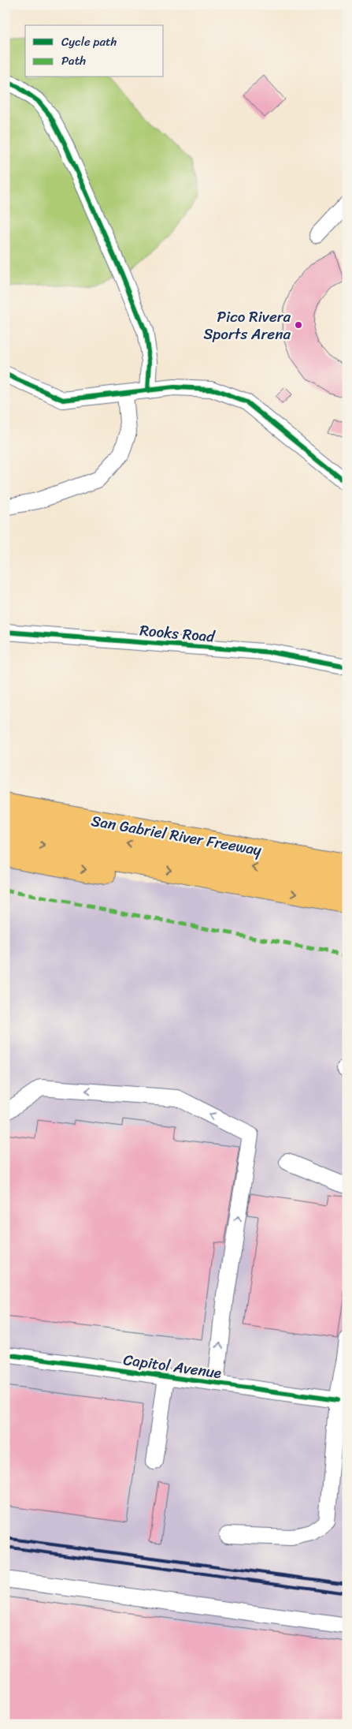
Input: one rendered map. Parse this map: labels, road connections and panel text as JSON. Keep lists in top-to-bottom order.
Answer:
{
  "streets": {
    "highway": ["San Gabriel River Freeway"],
    "street": ["Rooks Road", "Capitol Avenue"]
  },
  "places": ["Pico Rivera Sports Arena"],
  "legend": ["Cycle path", "Path"]
}
